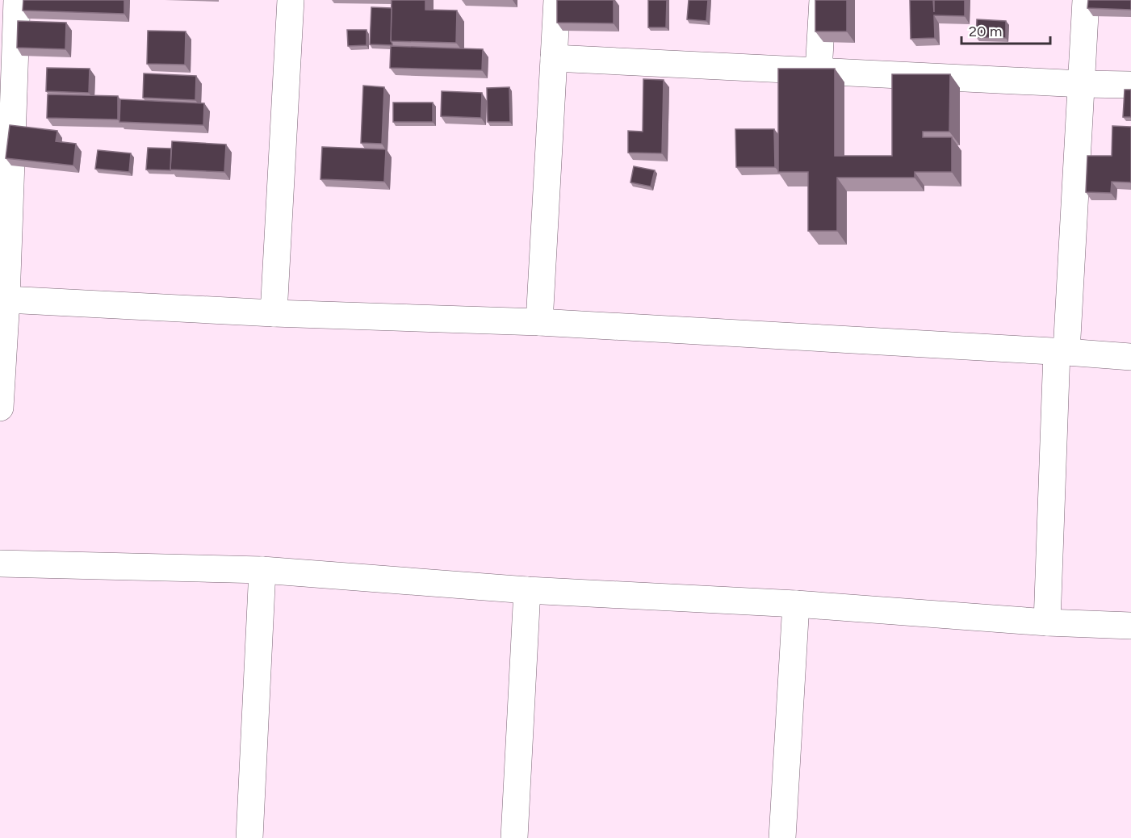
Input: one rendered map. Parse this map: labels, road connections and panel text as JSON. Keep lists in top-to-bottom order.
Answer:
{
  "scale_bar": "20 m"
}
